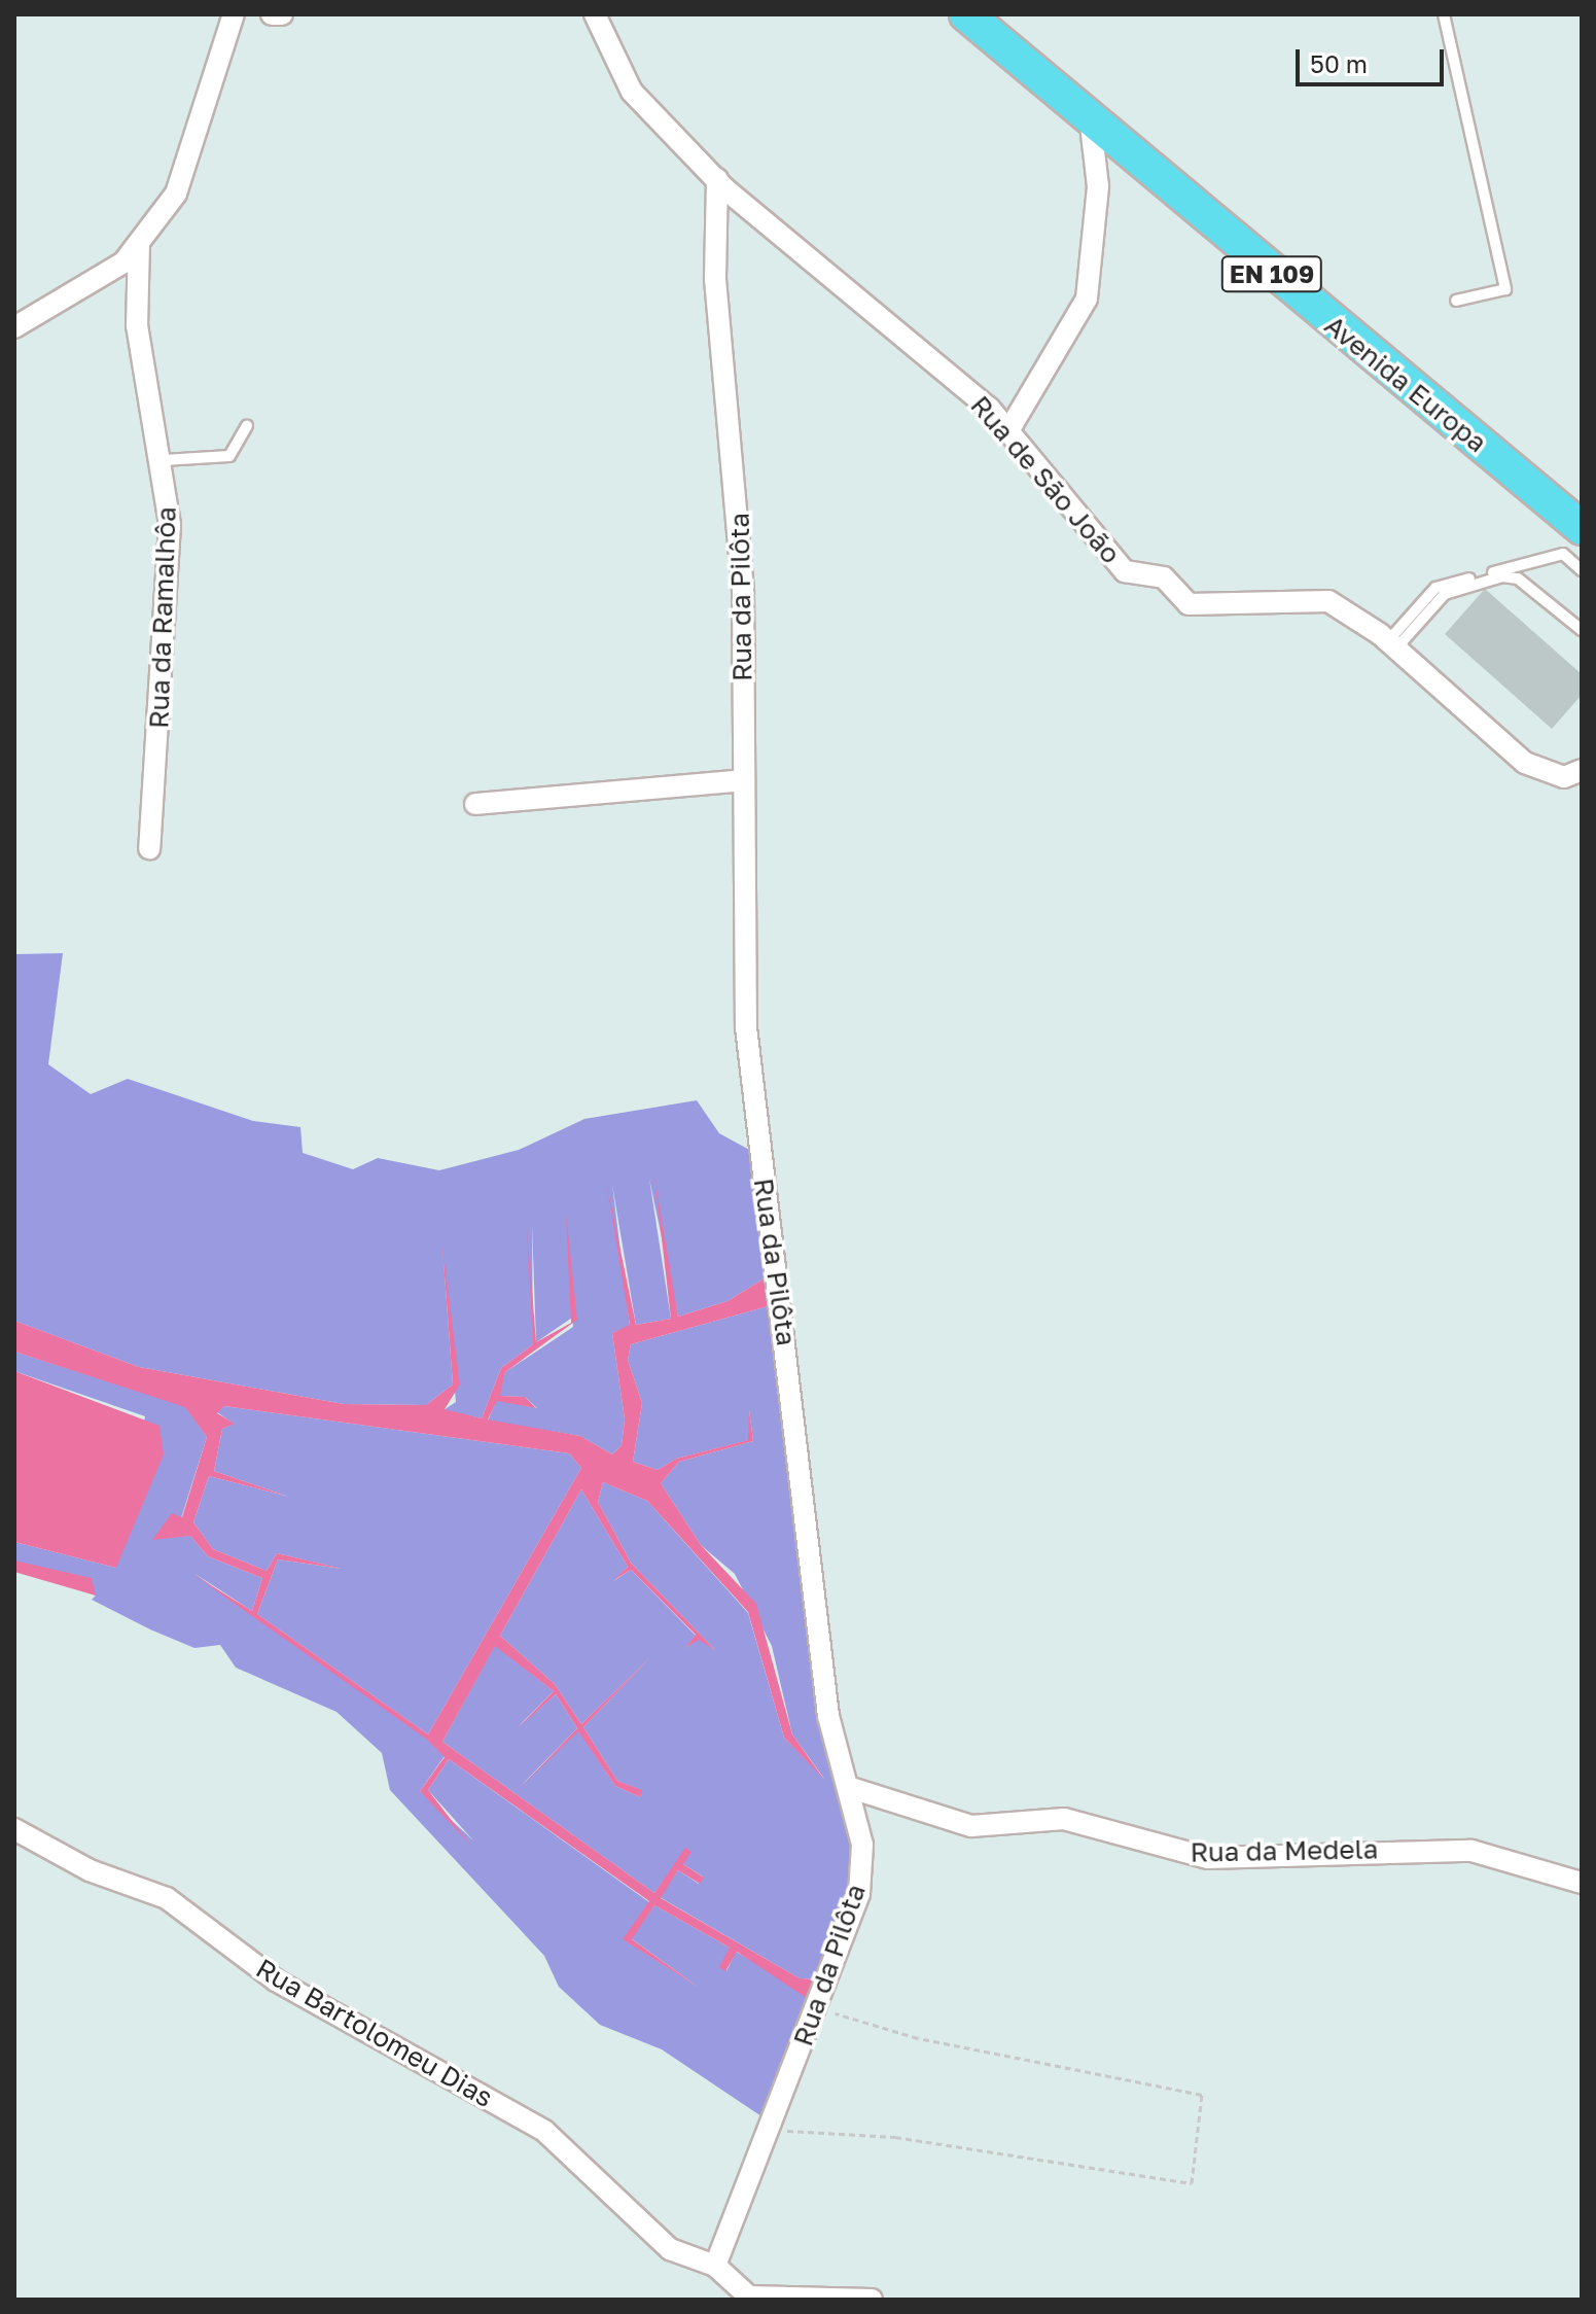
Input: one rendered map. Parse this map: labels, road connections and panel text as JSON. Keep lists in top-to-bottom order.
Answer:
{
  "streets": {
    "main road": ["EN 109", "Avenida Europa"],
    "street": [
      "Rua de São João",
      "Rua da Pilôta",
      "Rua da Ramalhôa",
      "Rua da Medela",
      "Rua Bartolomeu Dias"
    ]
  },
  "crossings": [
    ["Rua de São João", "Rua da Pilôta"],
    ["Rua da Pilôta", "Rua da Medela"],
    ["Rua da Pilôta", "Rua Bartolomeu Dias"]
  ],
  "scale_bar": "50 m"
}
